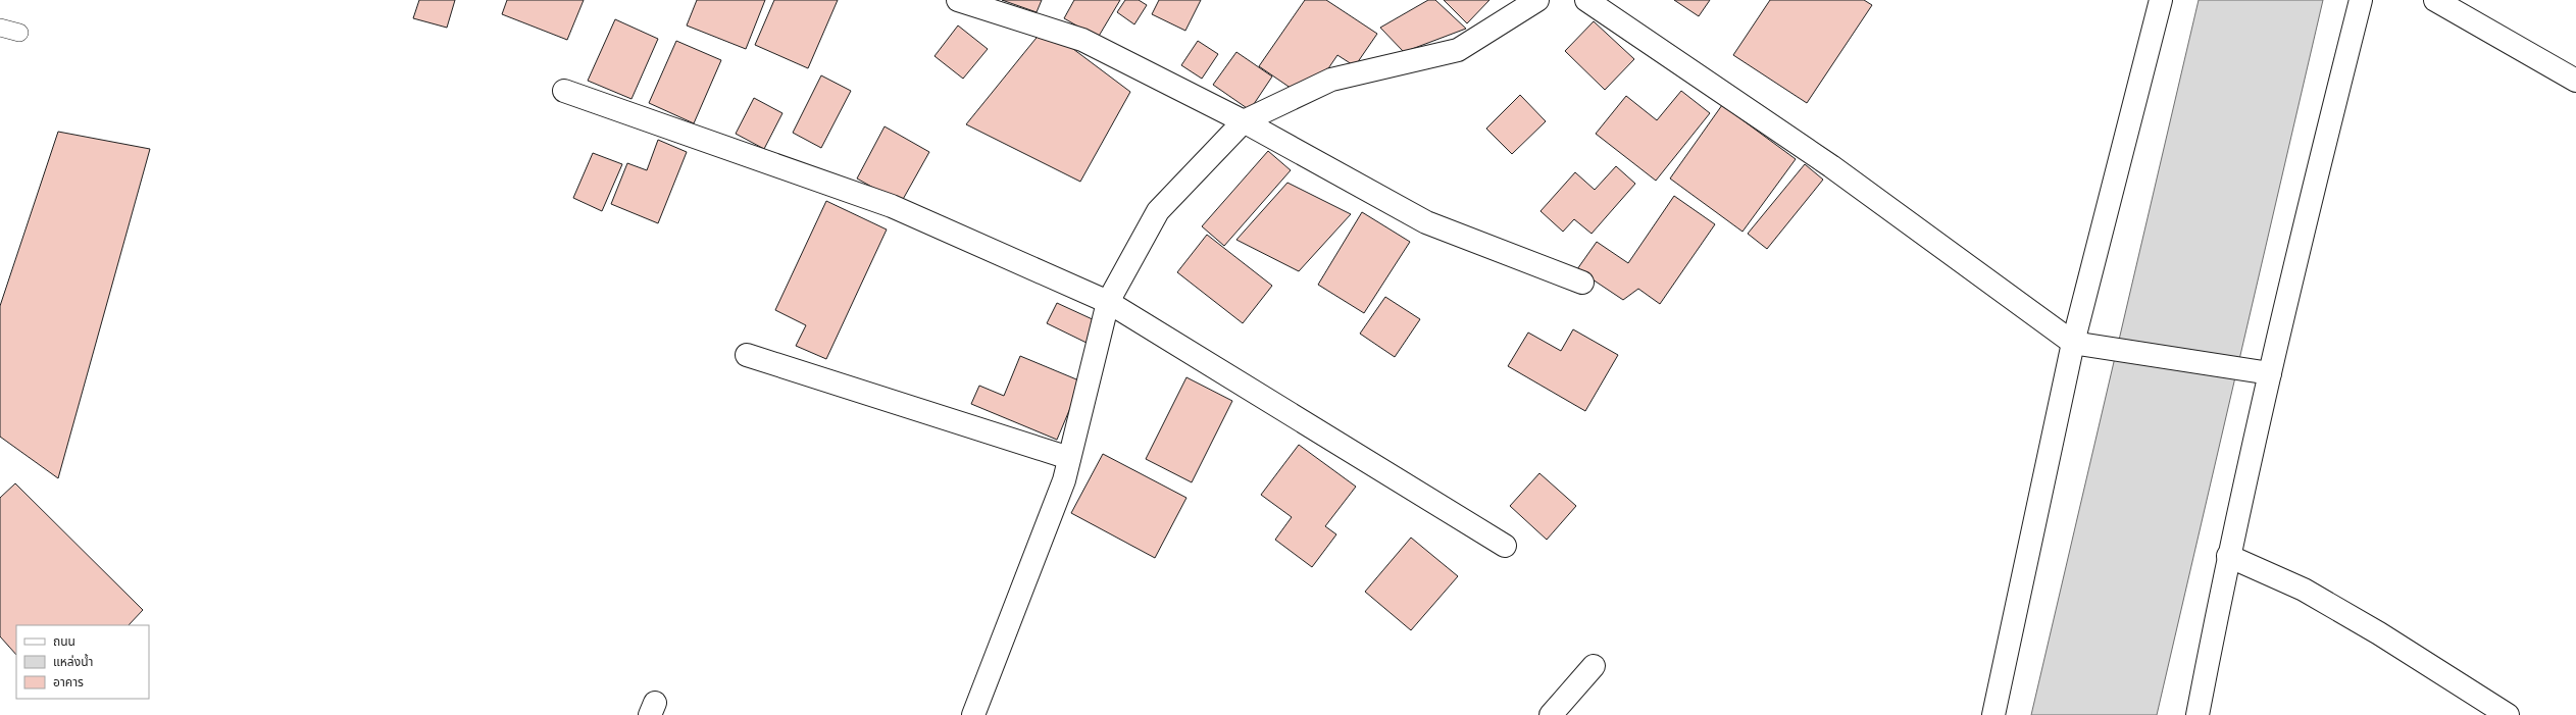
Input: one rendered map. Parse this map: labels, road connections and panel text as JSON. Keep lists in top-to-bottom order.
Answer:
{
  "legend": ["ถนน", "แหล่งน้ำ", "อาคาร"]
}
